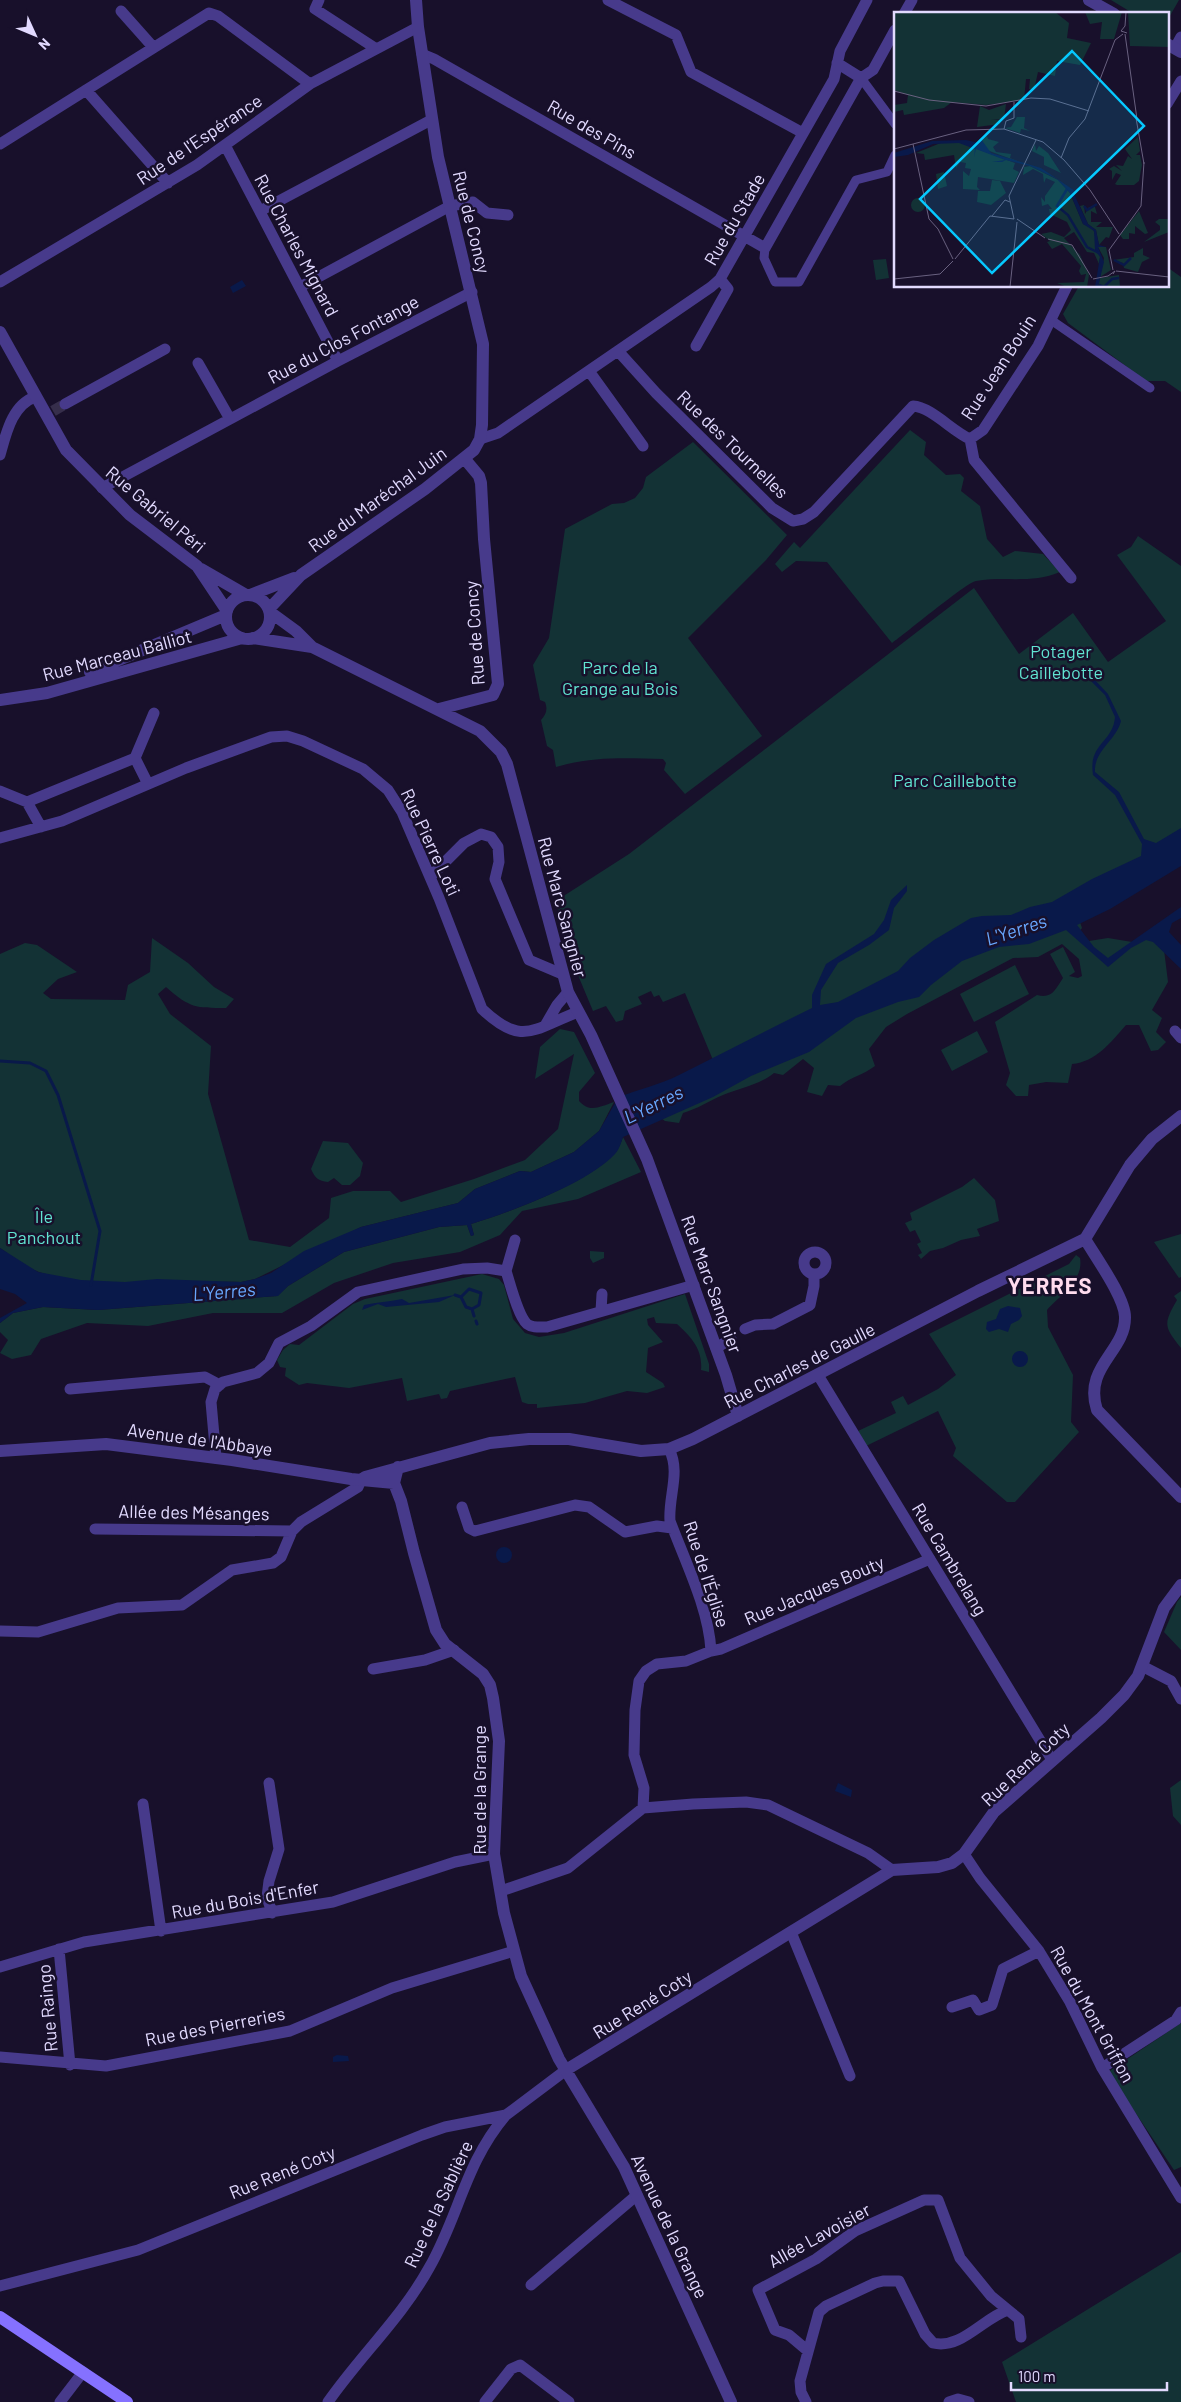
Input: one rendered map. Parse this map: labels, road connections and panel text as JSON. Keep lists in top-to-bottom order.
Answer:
{
  "streets": {
    "street": [
      "Rue des Pins",
      "Rue de l'Espérance",
      "Rue du Stade",
      "Rue de Concy",
      "Rue Charles Mignard",
      "Rue du Clos Fontange",
      "Rue Jean Bouin",
      "Rue des Tournelles",
      "Rue du Maréchal Juin",
      "Rue Gabriel Péri",
      "Rue Marceau Balliot",
      "Rue Pierre Loti",
      "Rue Marc Sangnier",
      "Rue Charles de Gaulle",
      "Avenue de l'Abbaye",
      "Allée des Mésanges",
      "Rue Cambrelang",
      "Rue de l'Église",
      "Rue Jacques Bouty",
      "Rue René Coty",
      "Rue de la Grange",
      "Rue du Bois d'Enfer",
      "Rue Raingo",
      "Rue du Mont Griffon",
      "Rue des Pierreries",
      "Rue de la Sablière",
      "Avenue de la Grange",
      "Allée Lavoisier"
    ]
  },
  "crossings": [
    ["Rue des Pins", "Rue du Stade"],
    ["Rue des Pins", "Rue de Concy"],
    ["Rue de l'Espérance", "Rue de Concy"],
    ["Rue de l'Espérance", "Rue Charles Mignard"],
    ["Rue du Stade", "Rue de Concy"],
    ["Rue du Stade", "Rue des Tournelles"],
    ["Rue du Stade", "Rue du Maréchal Juin"],
    ["Rue de Concy", "Rue du Clos Fontange"],
    ["Rue de Concy", "Rue du Maréchal Juin"],
    ["Rue de Concy", "Rue Marc Sangnier"],
    ["Rue Charles Mignard", "Rue du Clos Fontange"],
    ["Rue du Clos Fontange", "Rue Gabriel Péri"],
    ["Rue Jean Bouin", "Rue des Tournelles"],
    ["Rue du Maréchal Juin", "Rue Gabriel Péri"],
    ["Rue du Maréchal Juin", "Rue Marceau Balliot"],
    ["Rue Gabriel Péri", "Rue Marceau Balliot"],
    ["Rue Pierre Loti", "Rue Marc Sangnier"],
    ["Rue Marc Sangnier", "Rue Charles de Gaulle"],
    ["Rue Charles de Gaulle", "Avenue de l'Abbaye"],
    ["Rue Charles de Gaulle", "Rue Cambrelang"],
    ["Rue Charles de Gaulle", "Rue de l'Église"],
    ["Avenue de l'Abbaye", "Rue de la Grange"],
    ["Rue Cambrelang", "Rue Jacques Bouty"],
    ["Rue Cambrelang", "Rue René Coty"],
    ["Rue de l'Église", "Rue Jacques Bouty"],
    ["Rue René Coty", "Rue de la Grange"],
    ["Rue René Coty", "Rue du Mont Griffon"],
    ["Rue René Coty", "Rue de la Sablière"],
    ["Rue René Coty", "Avenue de la Grange"],
    ["Rue de la Grange", "Rue du Bois d'Enfer"],
    ["Rue de la Grange", "Rue des Pierreries"],
    ["Rue de la Grange", "Avenue de la Grange"],
    ["Rue du Bois d'Enfer", "Rue Raingo"],
    ["Rue Raingo", "Rue des Pierreries"]
  ],
  "districts": ["YERRES"],
  "water": ["L'Yerres"],
  "parks": [
    "Potager Caillebotte",
    "Parc de la Grange au Bois",
    "Parc Caillebotte",
    "Île Panchout"
  ],
  "scale_bar": "100 m",
  "north": "bottom right"
}
